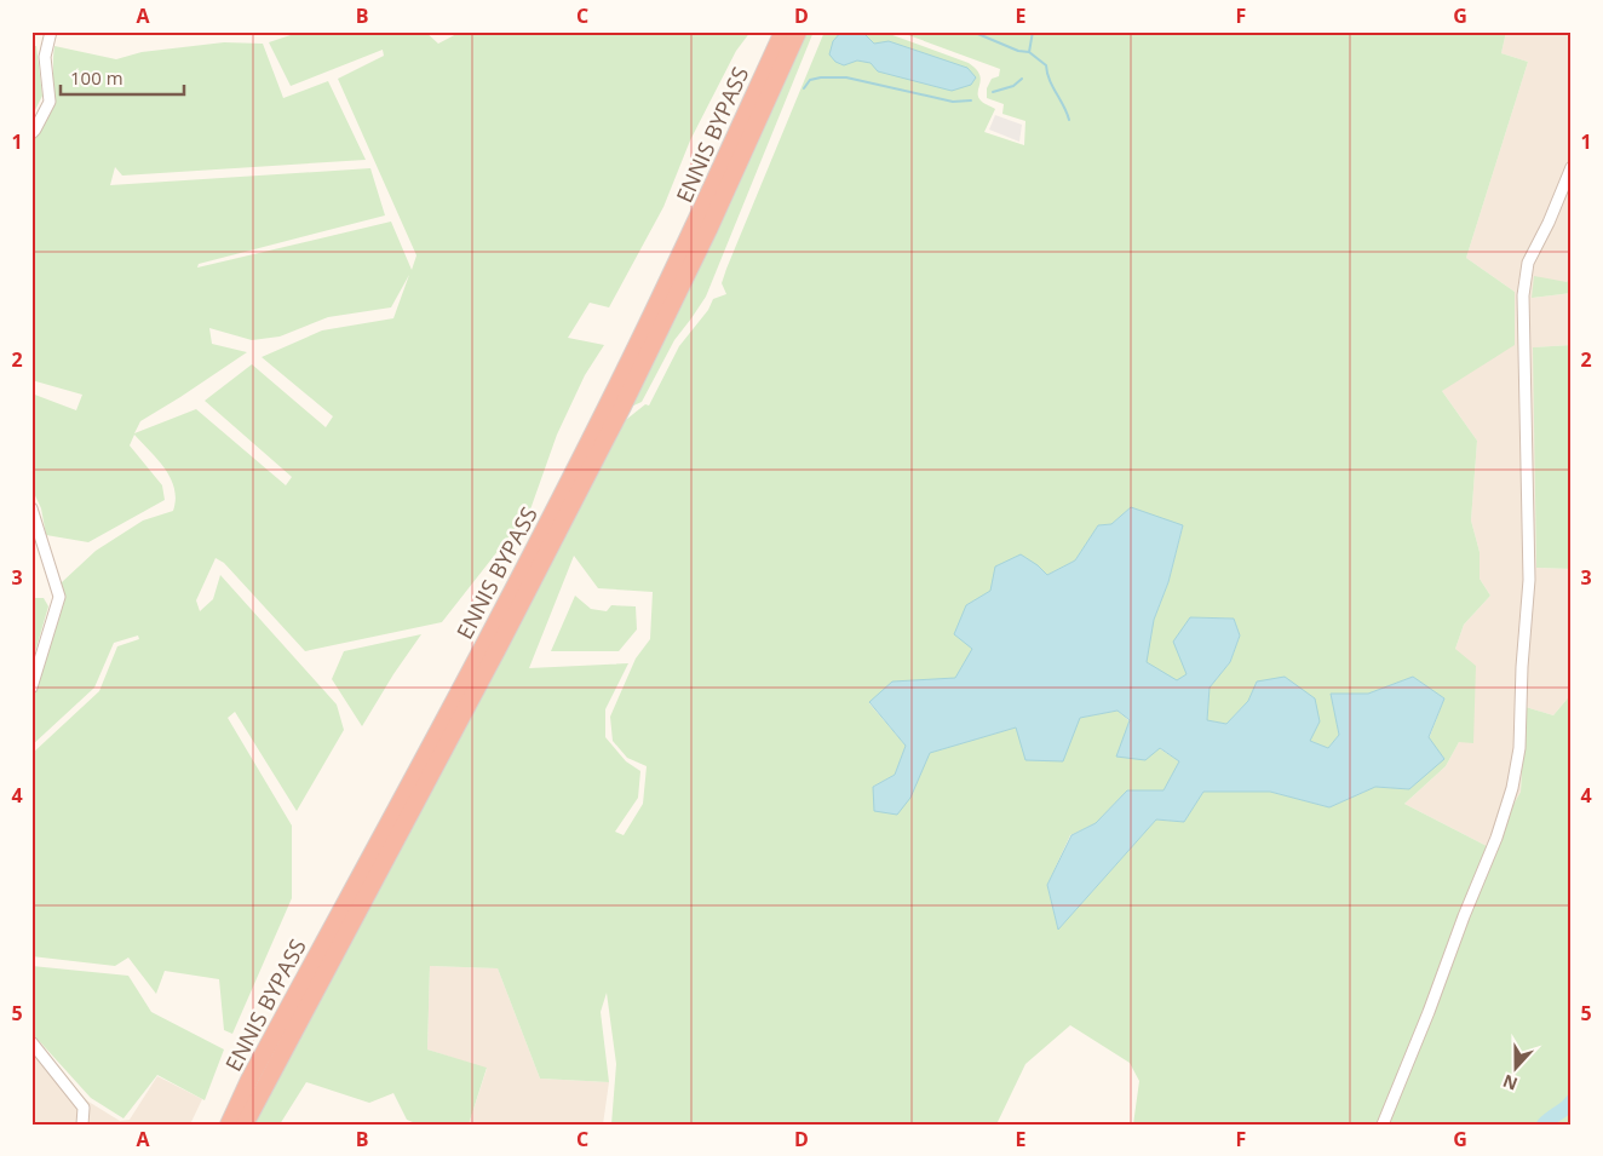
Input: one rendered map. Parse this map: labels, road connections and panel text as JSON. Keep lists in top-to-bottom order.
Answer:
{
  "streets": {
    "highway": ["ENNIS BYPASS"]
  },
  "scale_bar": "100 m",
  "north": "bottom",
  "grid": {
    "columns": [
      "A",
      "B",
      "C",
      "D",
      "E",
      "F",
      "G"
    ],
    "rows": [
      "1",
      "2",
      "3",
      "4",
      "5"
    ]
  }
}
